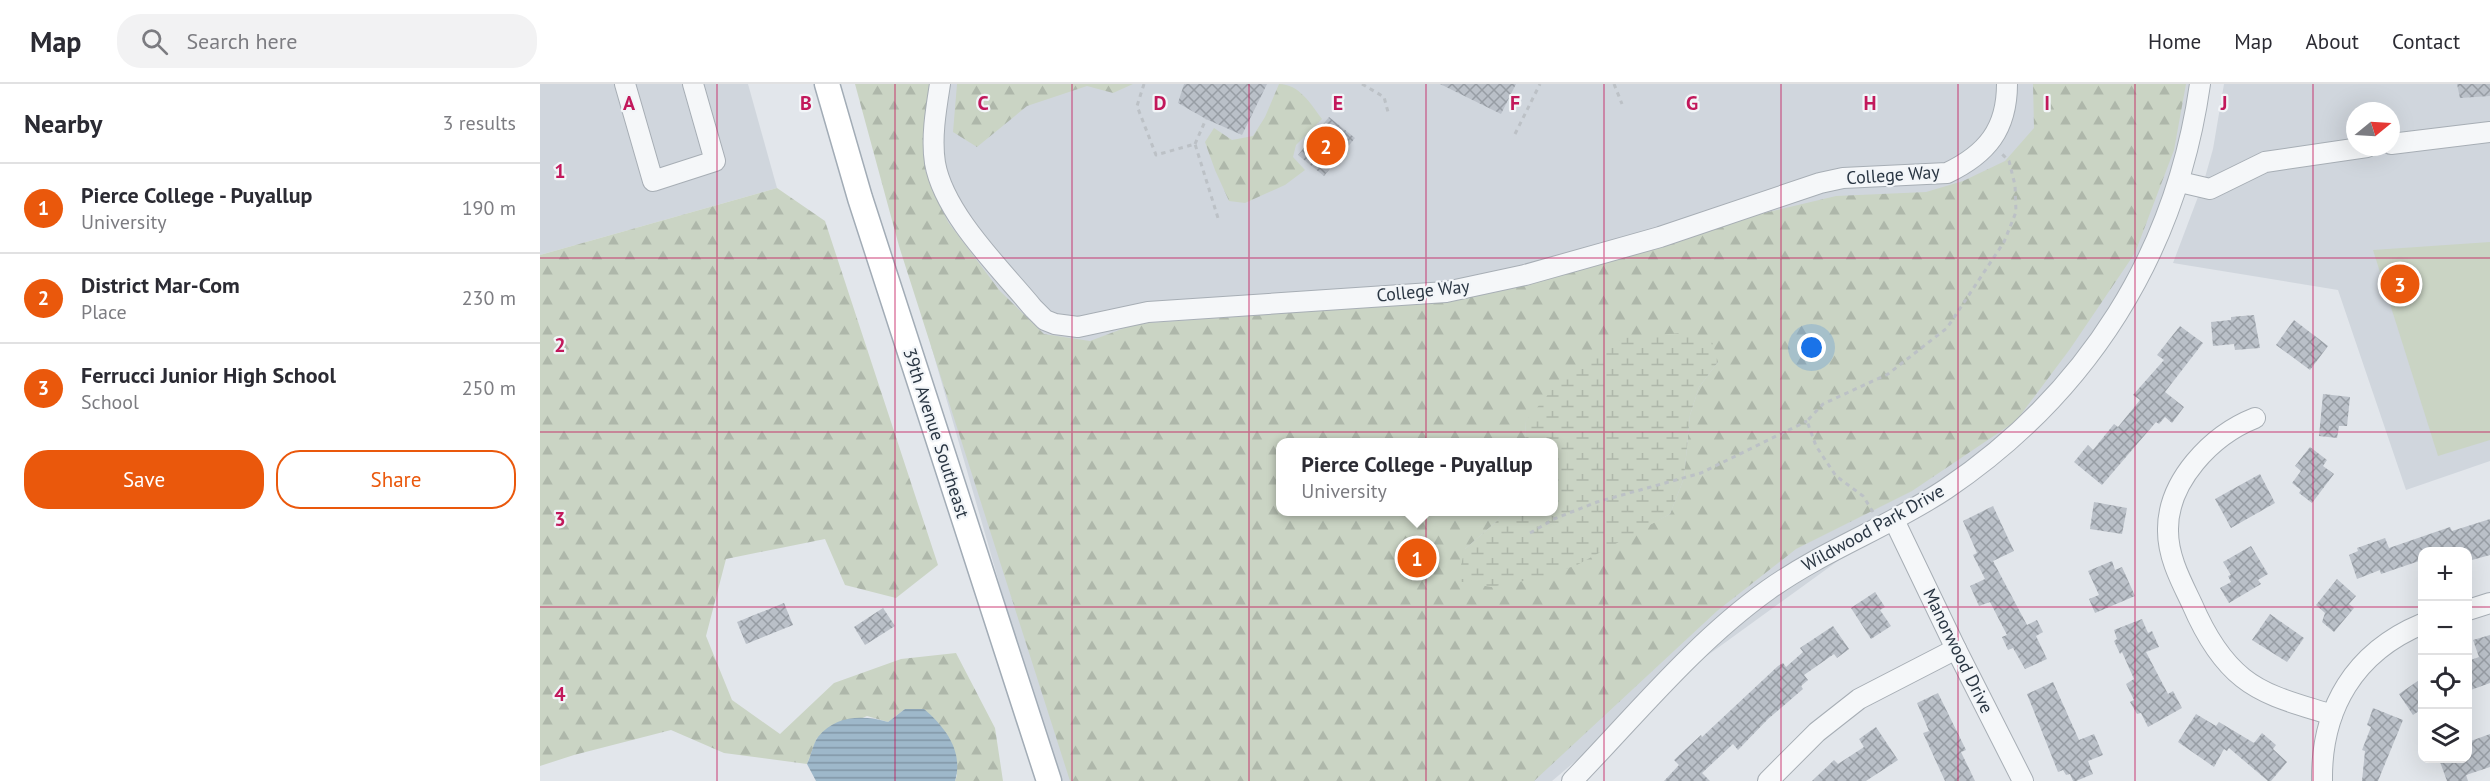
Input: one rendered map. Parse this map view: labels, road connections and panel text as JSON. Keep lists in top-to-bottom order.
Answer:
{
  "streets": {
    "main road": ["39th Avenue Southeast"],
    "street": ["College Way", "Wildwood Park Drive", "Manorwood Drive"]
  },
  "crossings": [
    ["Wildwood Park Drive", "Manorwood Drive"]
  ],
  "north": "right",
  "page": {
    "header": "Map",
    "search": "Search here",
    "nav": [
      "Home",
      "Map",
      "About",
      "Contact"
    ],
    "heading": ["Nearby", "3 results"],
    "pins": ["2", "3", "1"],
    "list": [
      {
        "mark": "1",
        "name": "Pierce College - Puyallup",
        "note": "University",
        "value": "190 m"
      },
      {
        "mark": "2",
        "name": "District Mar-Com",
        "note": "Place",
        "value": "230 m"
      },
      {
        "mark": "3",
        "name": "Ferrucci Junior High School",
        "note": "School",
        "value": "250 m"
      }
    ],
    "buttons": ["Save", "Share"],
    "popup": ["Pierce College - Puyallup", "University"],
    "map_buttons": ["+", "−"]
  },
  "grid": {
    "columns": [
      "A",
      "B",
      "C",
      "D",
      "E",
      "F",
      "G",
      "H",
      "I",
      "J"
    ],
    "rows": [
      "1",
      "2",
      "3",
      "4"
    ]
  }
}
